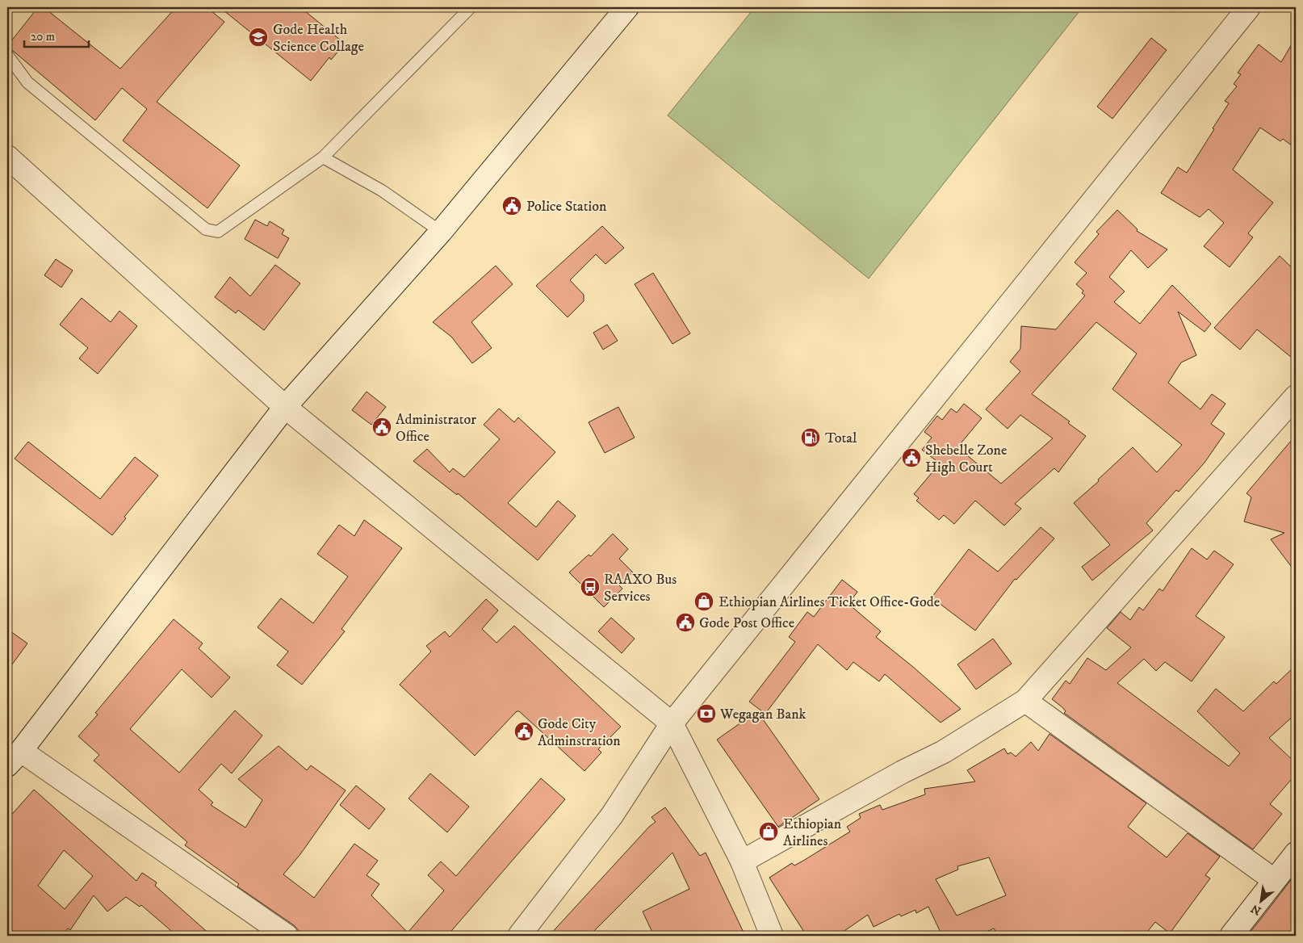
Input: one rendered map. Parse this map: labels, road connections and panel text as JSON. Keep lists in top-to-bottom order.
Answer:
{
  "places": {
    "school or university": ["Gode Health Science Collage"],
    "public building": [
      "Police Station",
      "Administrator Office",
      "Shebelle Zone High Court",
      "Gode Post Office",
      "Gode City Adminstration"
    ],
    "fuel station": ["Total"],
    "bus stop": ["RAAXO Bus Services"],
    "shop": ["Ethiopian Airlines Ticket Office-Gode", "Ethiopian Airlines"],
    "bank": ["Wegagan Bank"]
  },
  "scale_bar": "20 m",
  "north": "bottom left"
}
